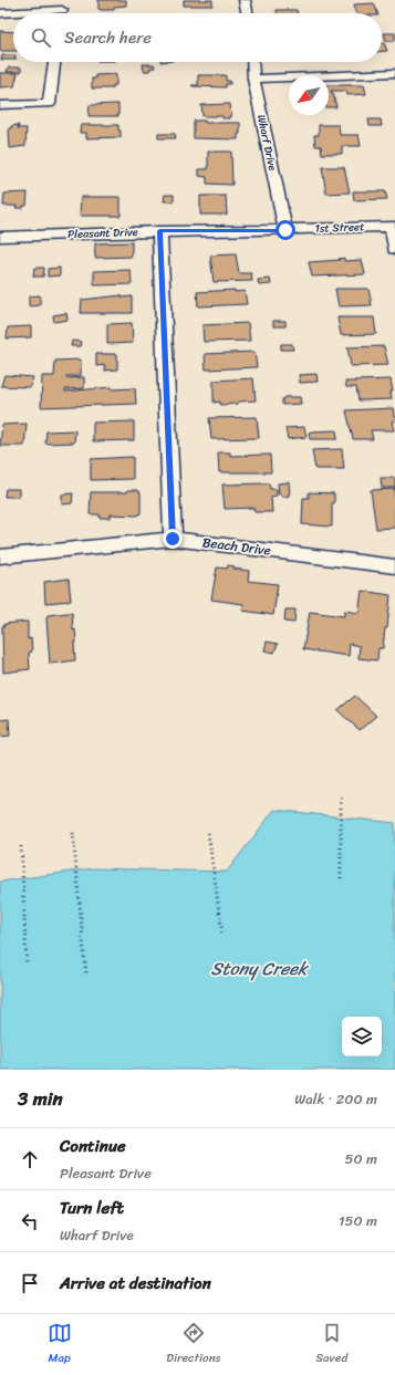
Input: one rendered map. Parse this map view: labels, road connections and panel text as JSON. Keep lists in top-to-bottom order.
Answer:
{
  "streets": {
    "street": [
      "Wharf Drive",
      "1st Street",
      "Pleasant Drive",
      "Beach Drive"
    ]
  },
  "crossings": [
    ["Wharf Drive", "1st Street"],
    ["Wharf Drive", "Pleasant Drive"],
    ["1st Street", "Pleasant Drive"]
  ],
  "water": ["Stony Creek"],
  "north": "bottom left",
  "page": {
    "search": "Search here",
    "heading": ["3 min", "Walk · 200 m"],
    "list": [
      ["Continue", "Pleasant Drive", "50 m"],
      ["Turn left", "Wharf Drive", "150 m"],
      "Arrive at destination"
    ],
    "nav": ["Map", "Directions", "Saved"]
  }
}
